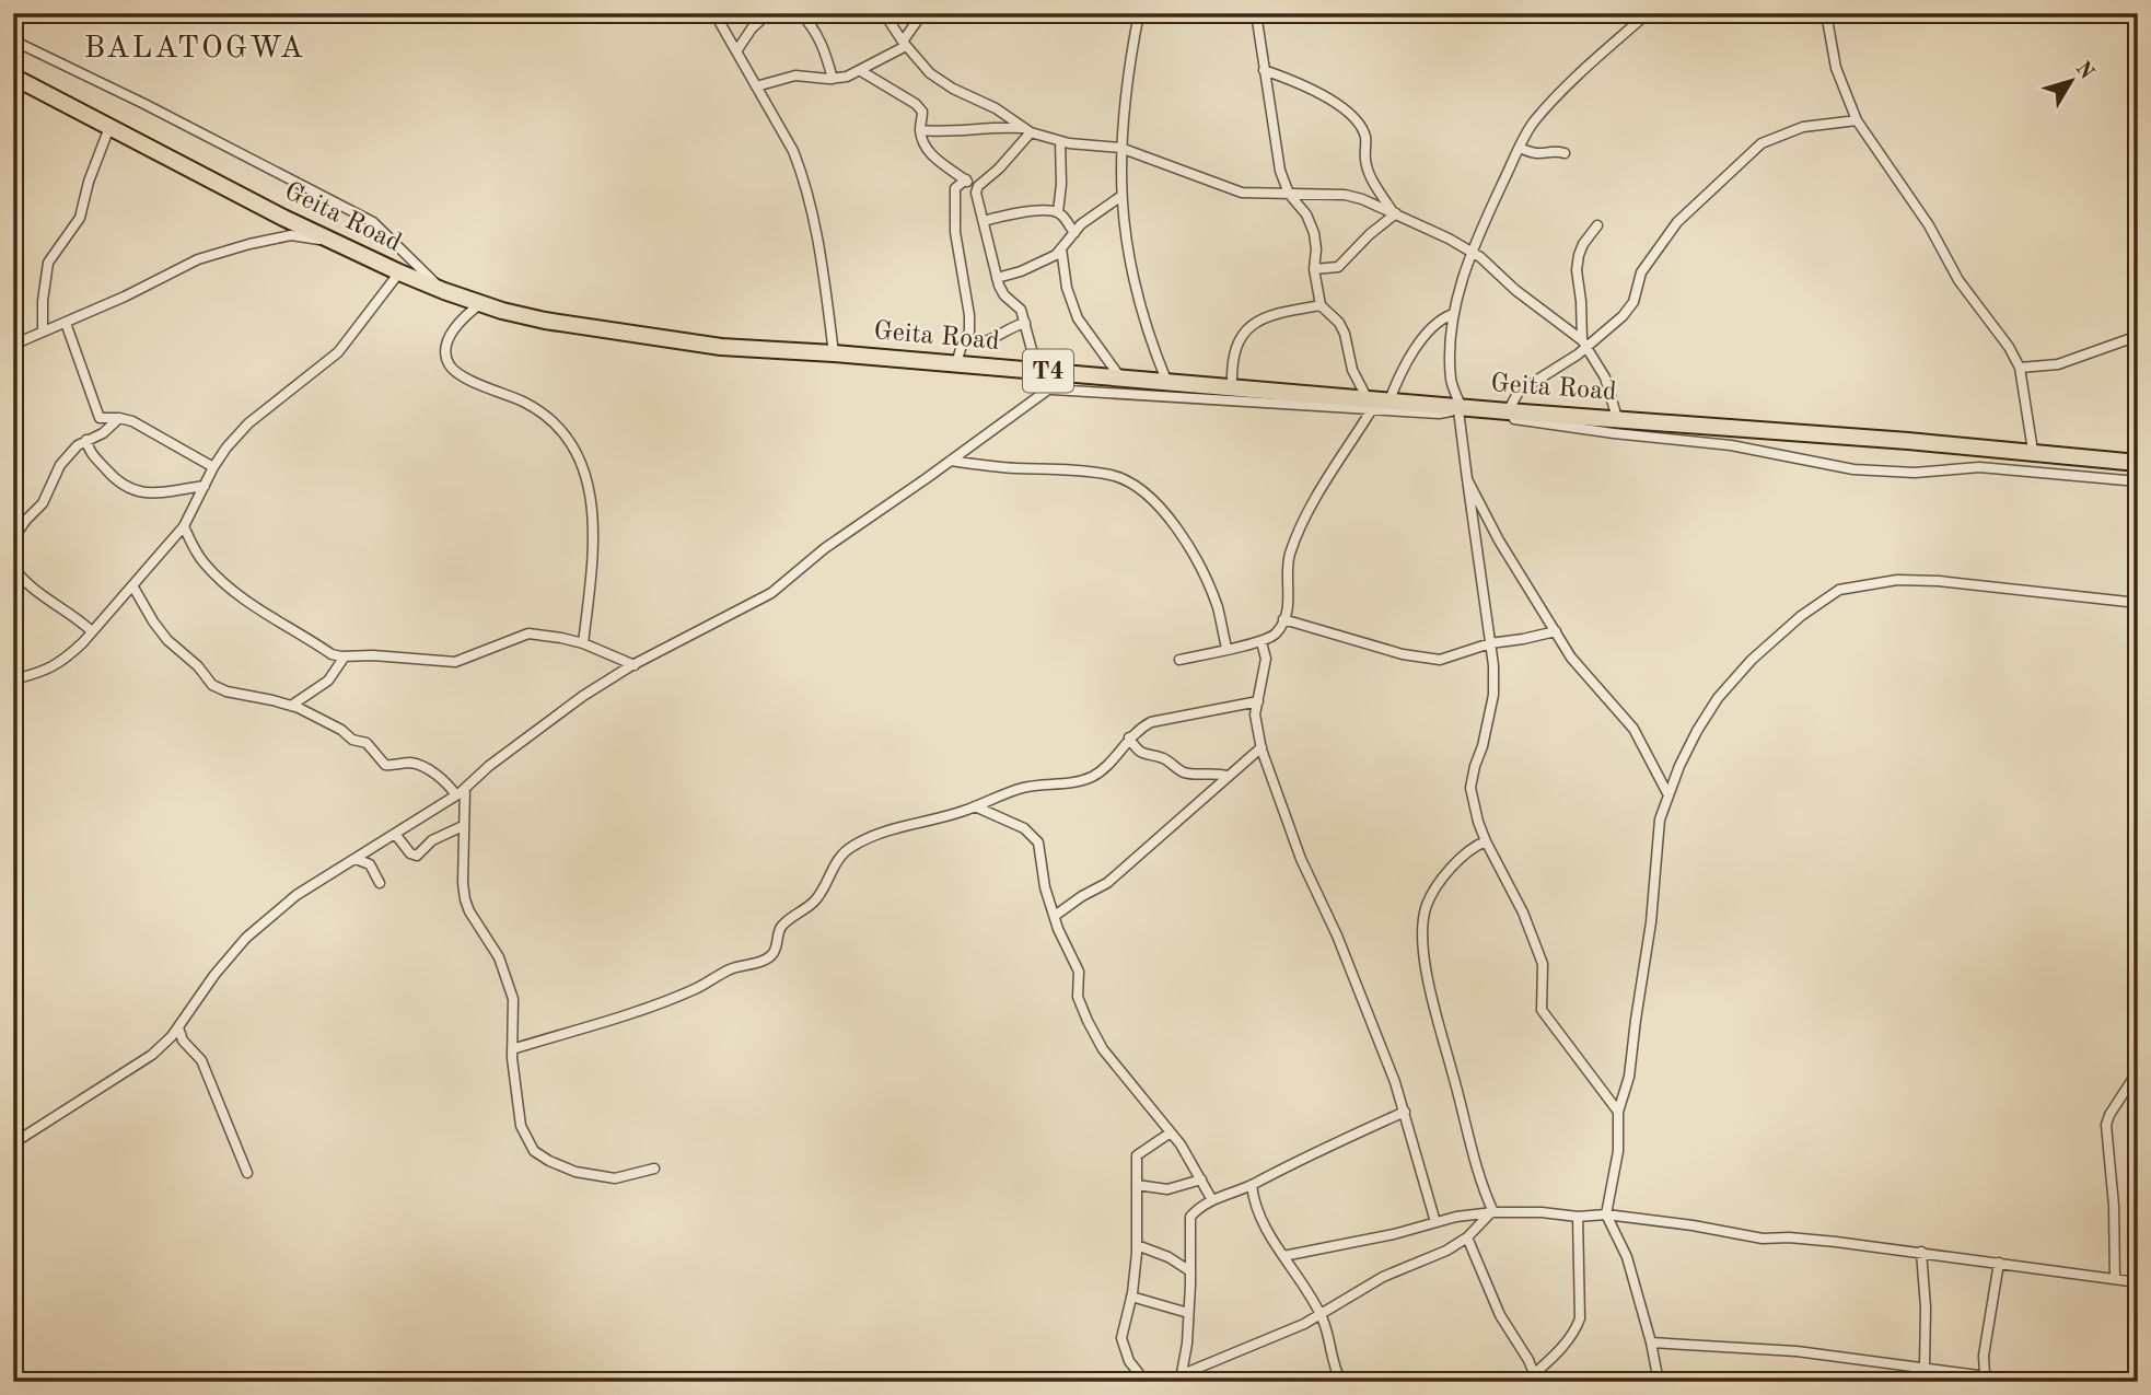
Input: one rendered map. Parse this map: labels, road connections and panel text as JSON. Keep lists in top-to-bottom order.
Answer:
{
  "streets": {
    "highway": ["Geita Road", "T4"]
  },
  "districts": ["BALATOGWA"],
  "north": "top right"
}
